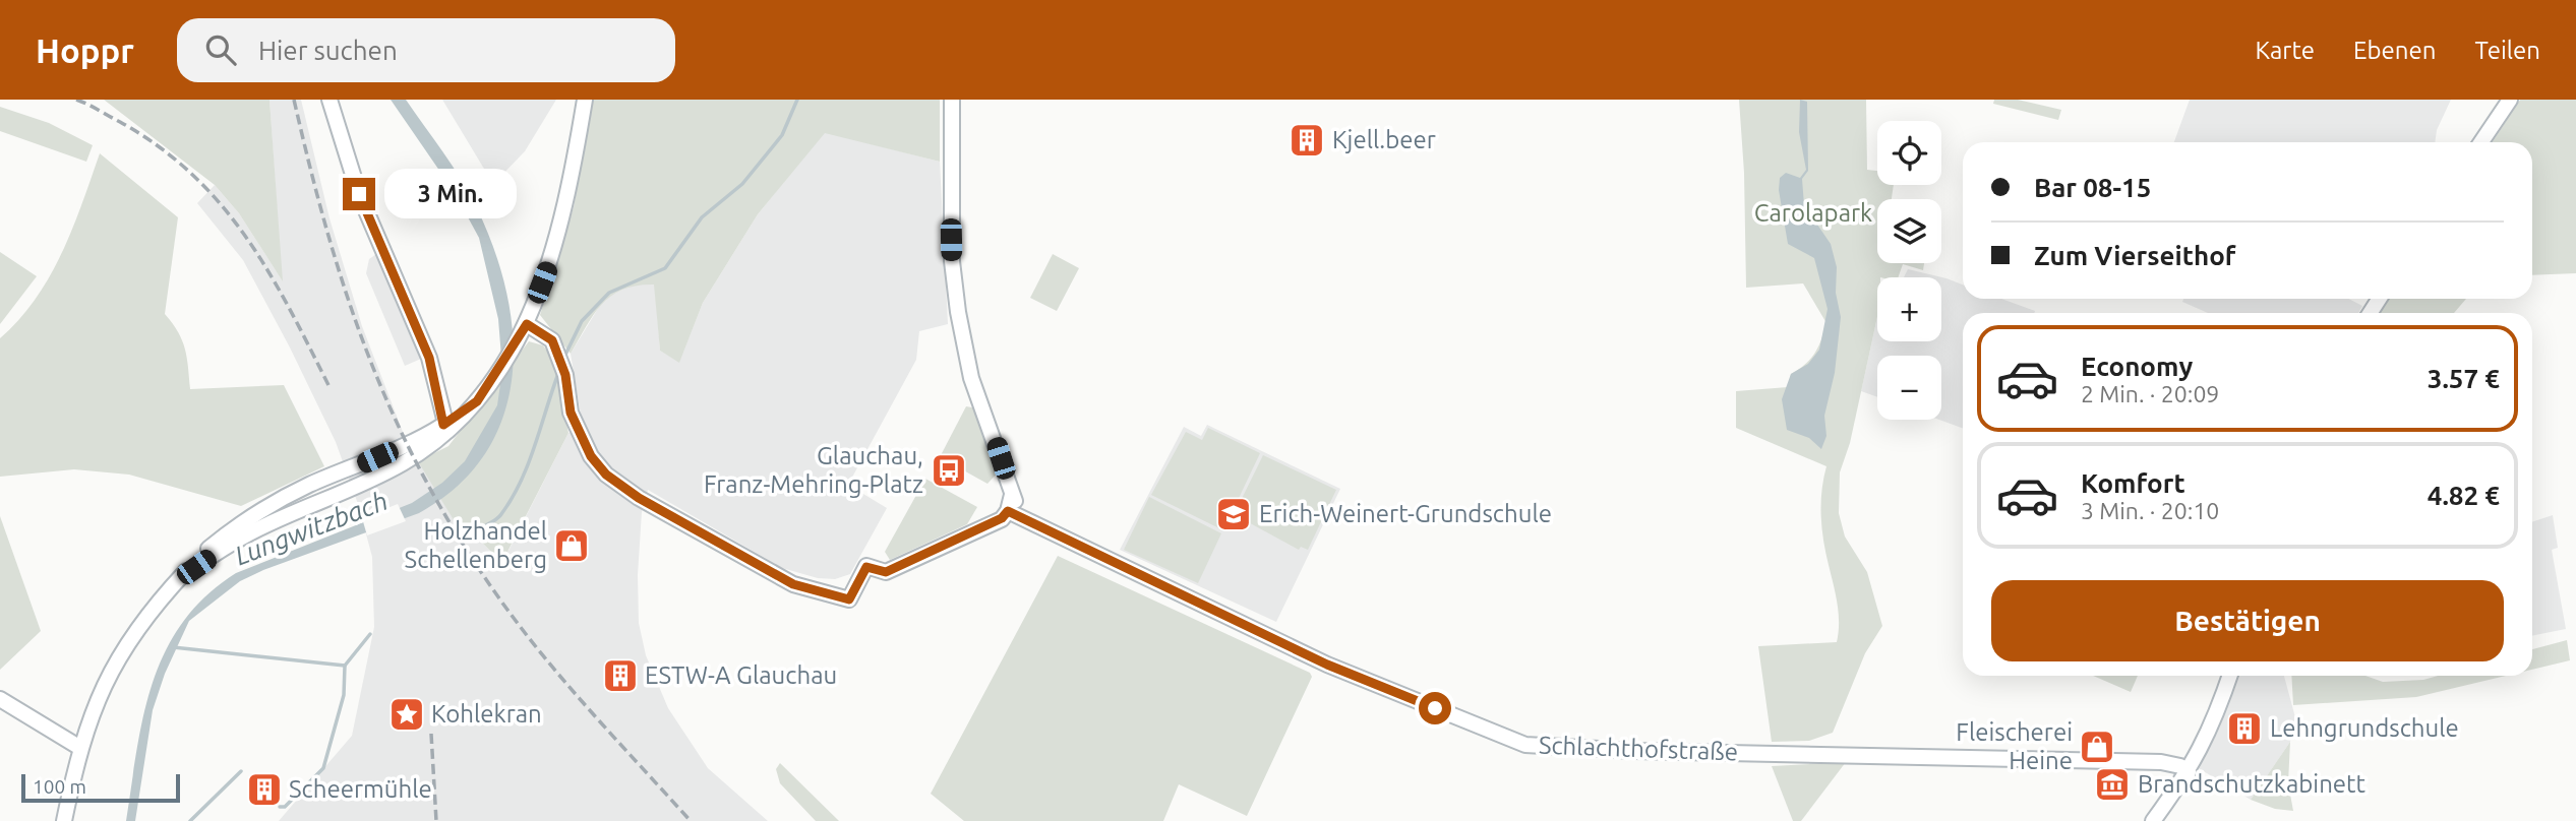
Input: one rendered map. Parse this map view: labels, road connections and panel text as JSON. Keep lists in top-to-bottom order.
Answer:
{
  "streets": {
    "street": ["Schlachthofstraße"]
  },
  "water": ["Lungwitzbach"],
  "parks": ["Carolapark"],
  "places": {
    "building": [
      "Kjell.beer",
      "ESTW-A Glauchau",
      "Lehngrundschule",
      "Scheermühle"
    ],
    "bus stop": ["Glauchau, Franz-Mehring-Platz"],
    "school or university": ["Erich-Weinert-Grundschule"],
    "shop": ["Holzhandel Schellenberg", "Fleischerei Heine"],
    "place": ["Kohlekran"],
    "museum": ["Brandschutzkabinett"]
  },
  "scale_bar": "100 m",
  "page": {
    "header": "Hoppr",
    "search": "Hier suchen",
    "nav": ["Karte", "Ebenen", "Teilen"],
    "map_buttons": ["+", "−"],
    "banner": ["Bar 08-15", "Zum Vierseithof"],
    "bubble": "3 Min.",
    "list": [
      {
        "name": "Economy",
        "note": "2 Min. · 20:09",
        "value": "3.57 €"
      },
      {
        "name": "Komfort",
        "note": "3 Min. · 20:10",
        "value": "4.82 €"
      }
    ],
    "buttons": "Bestätigen",
    "scale": "100 m"
  }
}
